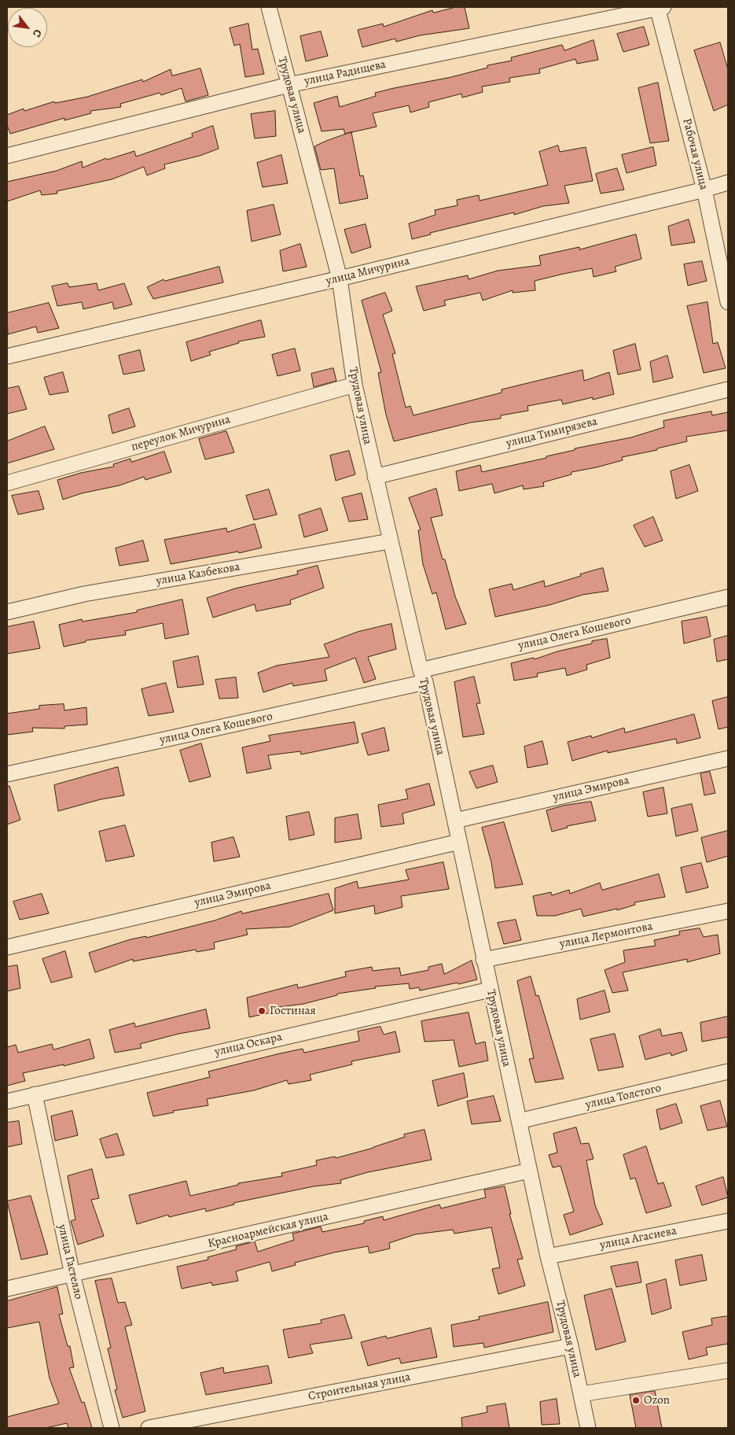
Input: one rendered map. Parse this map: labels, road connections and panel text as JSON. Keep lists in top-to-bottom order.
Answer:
{
  "streets": {
    "street": [
      "улица Радищева",
      "Трудовая улица",
      "Рабочая улица",
      "улица Мичурина",
      "улица Тимирязева",
      "переулок Мичурина",
      "улица Казбекова",
      "улица Олега Кошевого",
      "улица Эмирова",
      "улица Лермонтова",
      "улица Оскара",
      "улица Толстого",
      "Красноармейская улица",
      "улица Агасиева",
      "улица Гастелло",
      "Строительная улица"
    ]
  },
  "crossings": [
    ["улица Радищева", "Трудовая улица"],
    ["улица Радищева", "Рабочая улица"],
    ["Трудовая улица", "улица Мичурина"],
    ["Трудовая улица", "улица Тимирязева"],
    ["Трудовая улица", "переулок Мичурина"],
    ["Трудовая улица", "улица Казбекова"],
    ["Трудовая улица", "улица Олега Кошевого"],
    ["Трудовая улица", "улица Эмирова"],
    ["Трудовая улица", "улица Лермонтова"],
    ["Трудовая улица", "улица Оскара"],
    ["Трудовая улица", "улица Толстого"],
    ["Трудовая улица", "Красноармейская улица"],
    ["Трудовая улица", "улица Агасиева"],
    ["Трудовая улица", "Строительная улица"],
    ["Рабочая улица", "улица Мичурина"],
    ["улица Оскара", "улица Гастелло"],
    ["Красноармейская улица", "улица Гастелло"]
  ],
  "places": ["Гостиная", "Ozon"],
  "north": "bottom right"
}
